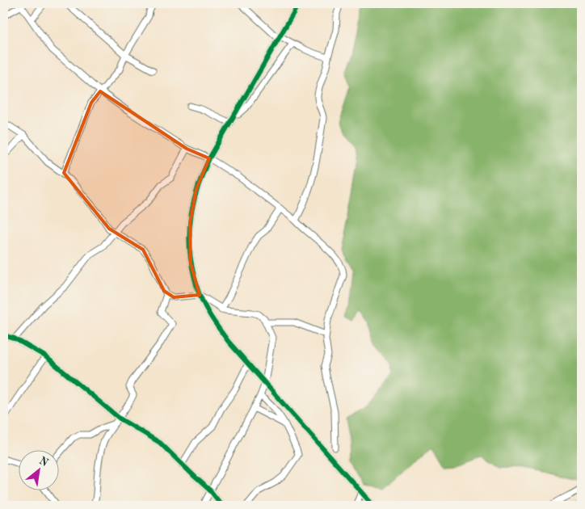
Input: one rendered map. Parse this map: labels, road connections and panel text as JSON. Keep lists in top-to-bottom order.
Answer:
{
  "north": "top right"
}
